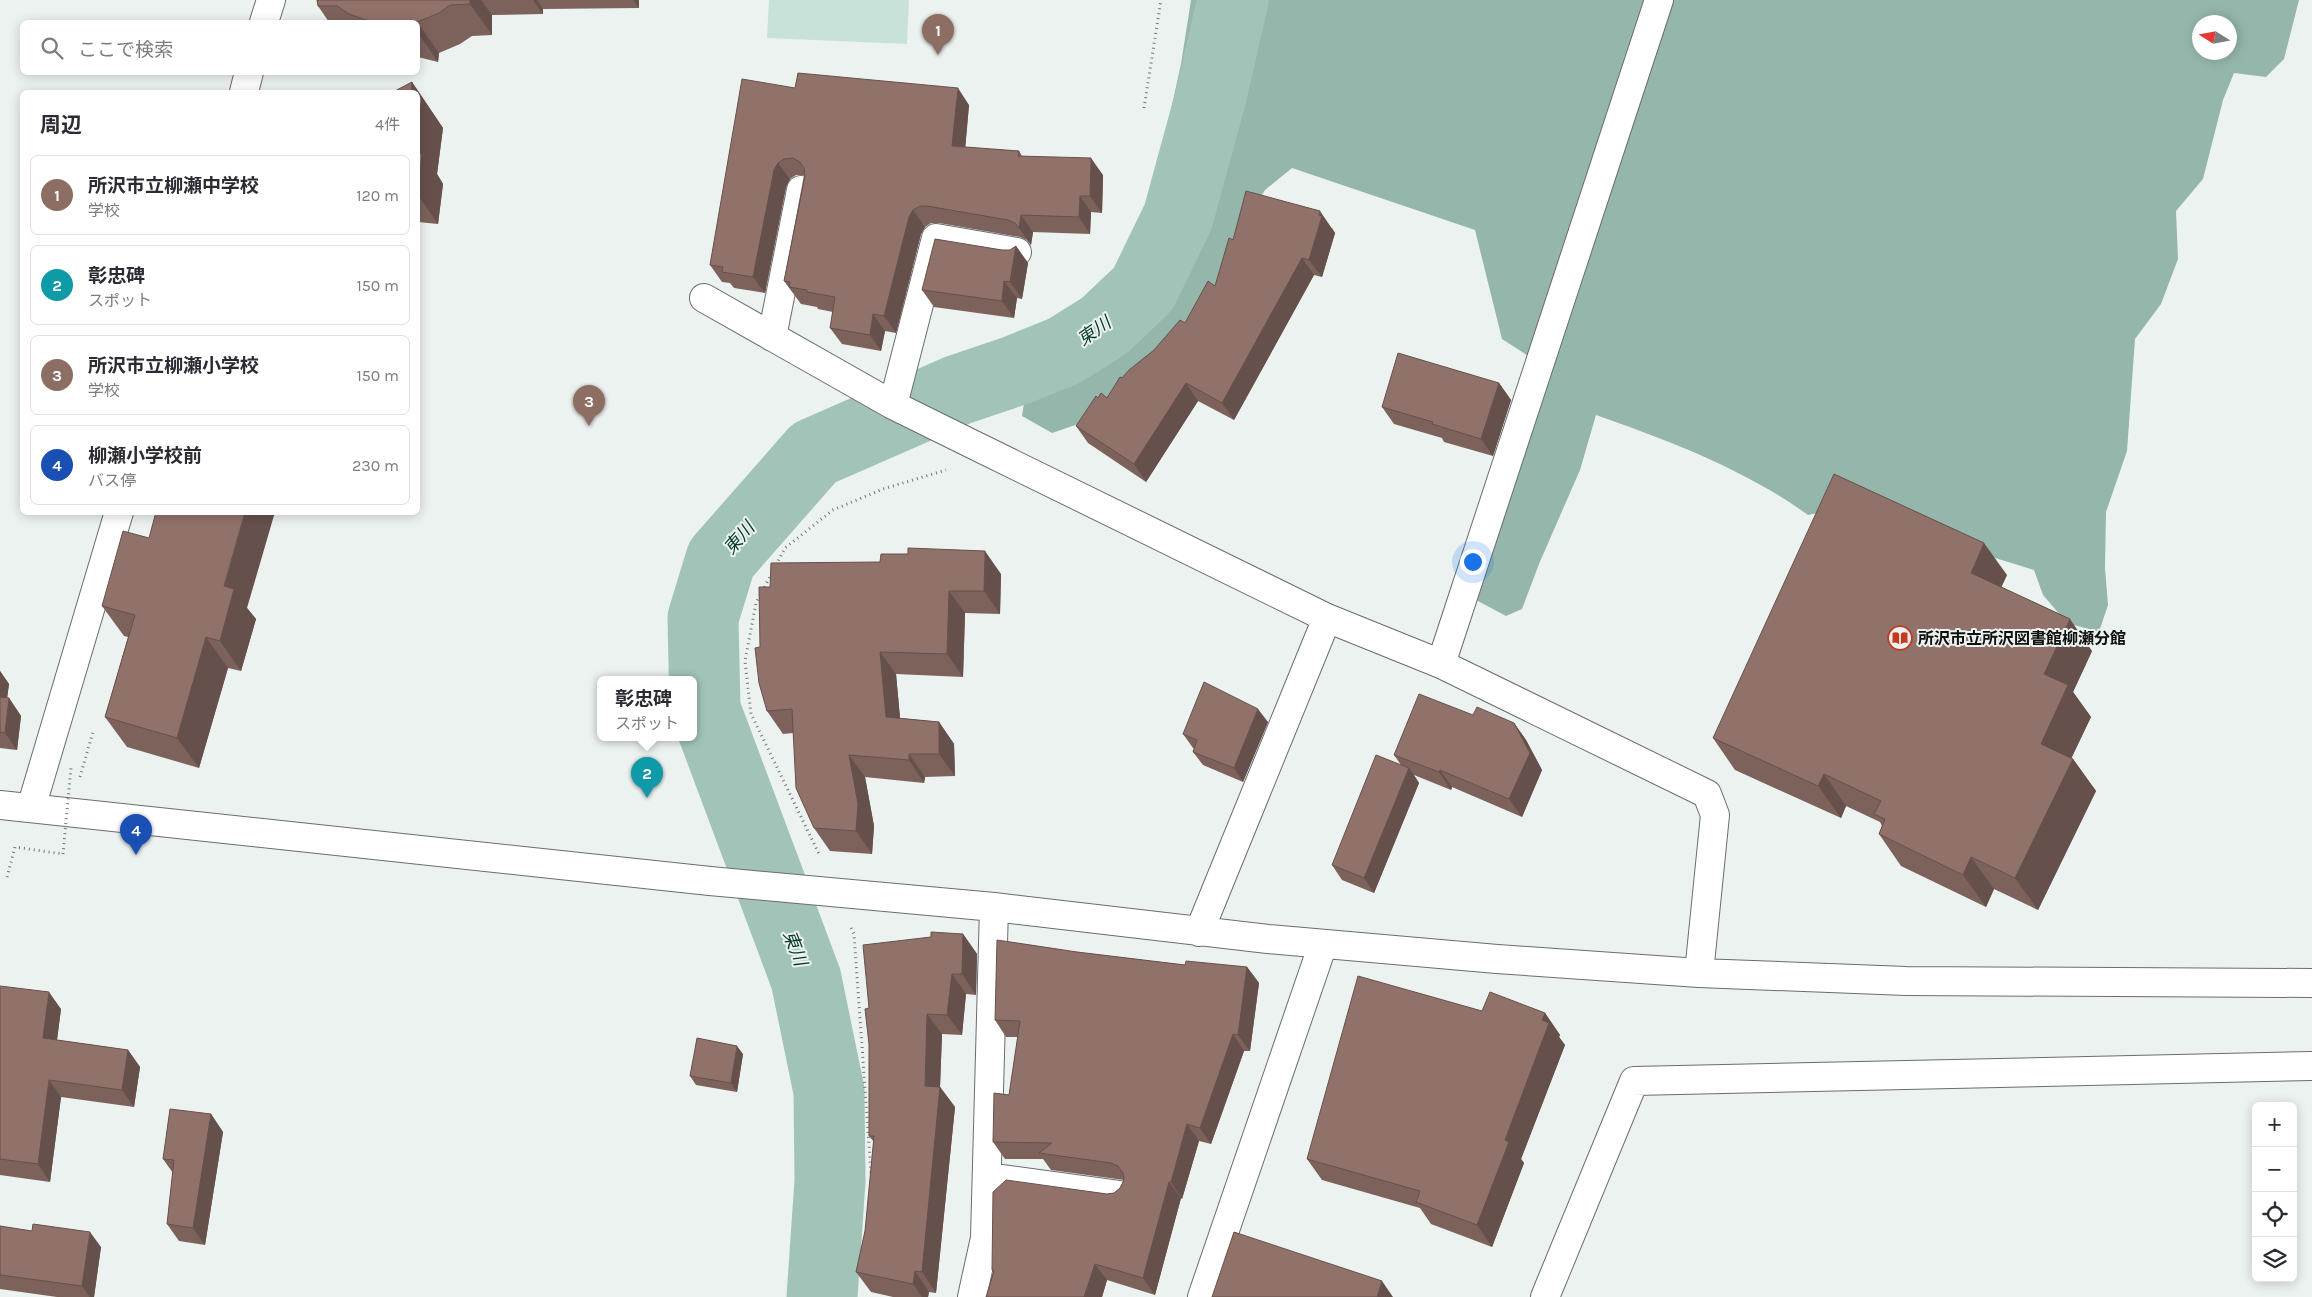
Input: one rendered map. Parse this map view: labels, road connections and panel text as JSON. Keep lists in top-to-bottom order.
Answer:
{
  "water": ["東川"],
  "places": {
    "library": ["所沢市立所沢図書館柳瀬分館"]
  },
  "north": "left",
  "page": {
    "pins": [
      "1",
      "3",
      "2",
      "4"
    ],
    "search": "ここで検索",
    "heading": ["周辺", "4件"],
    "list": [
      {
        "mark": "1",
        "name": "所沢市立柳瀬中学校",
        "note": "学校",
        "value": "120 m"
      },
      {
        "mark": "2",
        "name": "彰忠碑",
        "note": "スポット",
        "value": "150 m"
      },
      {
        "mark": "3",
        "name": "所沢市立柳瀬小学校",
        "note": "学校",
        "value": "150 m"
      },
      {
        "mark": "4",
        "name": "柳瀬小学校前",
        "note": "バス停",
        "value": "230 m"
      }
    ],
    "popup": ["彰忠碑", "スポット"],
    "map_buttons": ["+", "−"]
  }
}
